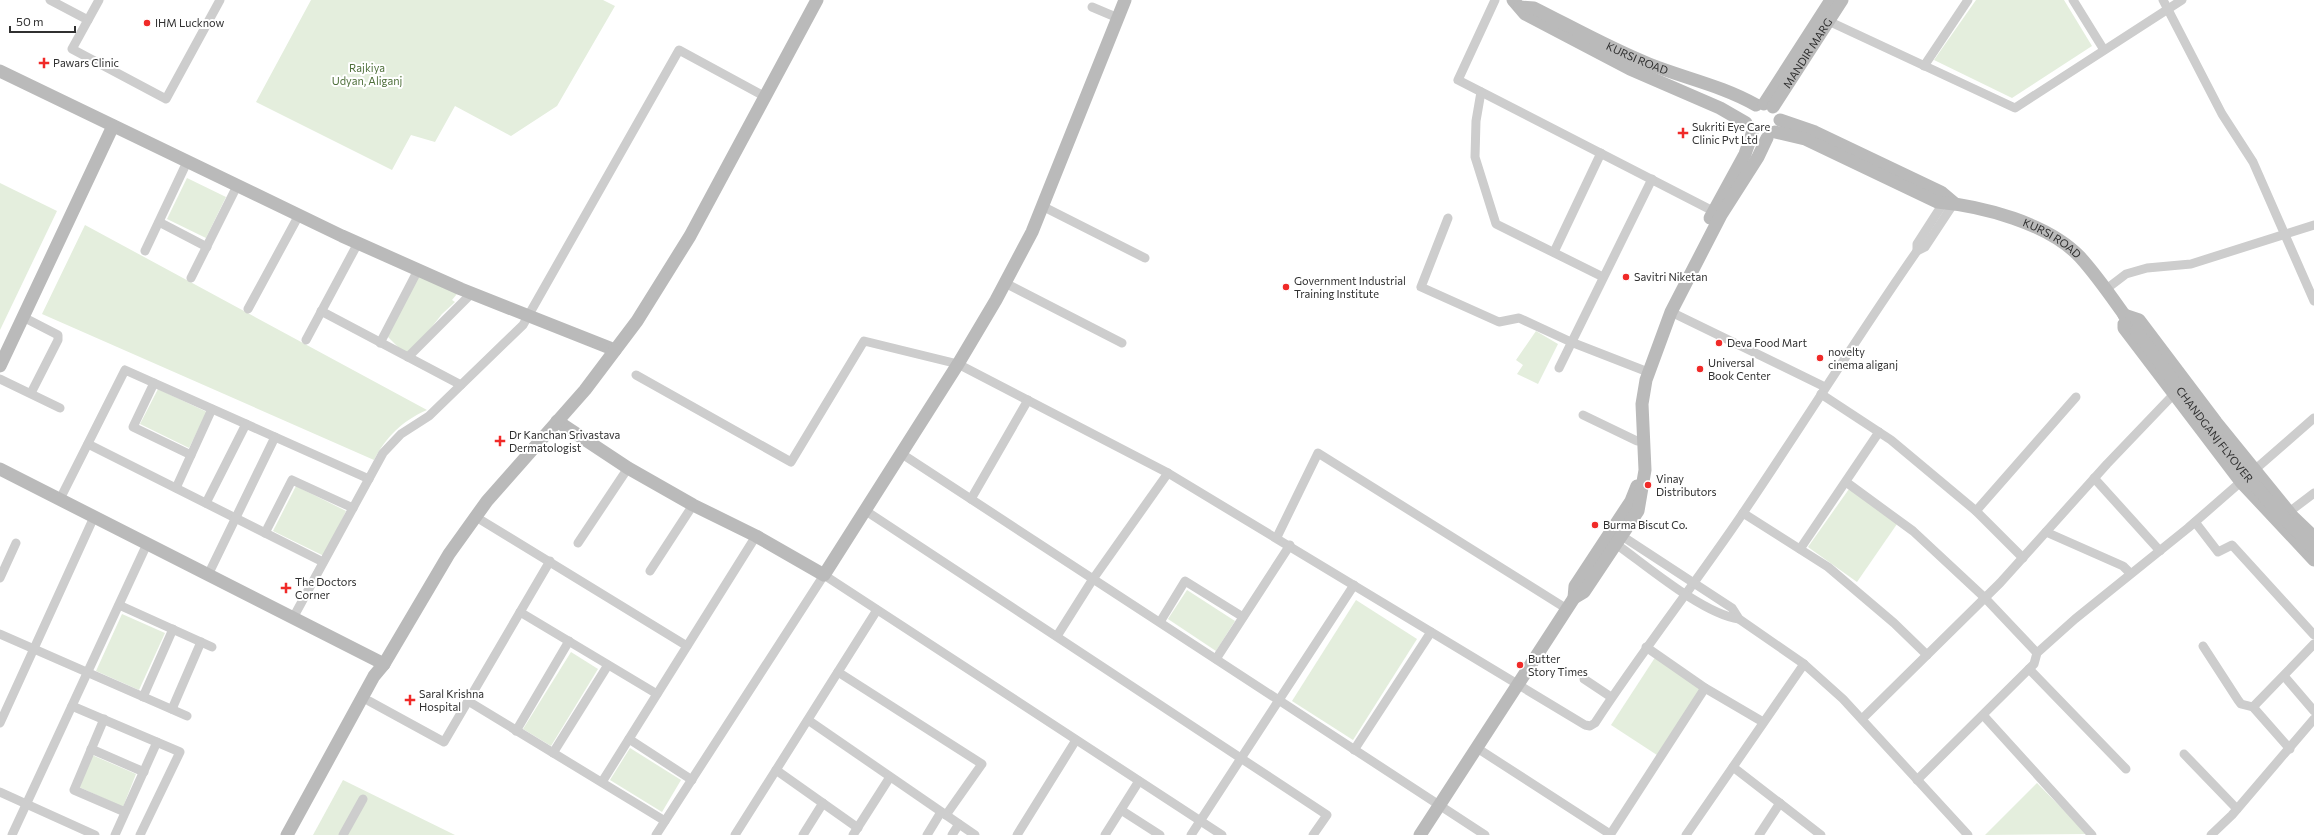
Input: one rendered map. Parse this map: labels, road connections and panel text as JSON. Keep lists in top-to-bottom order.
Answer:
{
  "streets": {
    "street": ["MANDIR MARG", "KURSI ROAD", "CHANDGANJ FLYOVER"]
  },
  "crossings": [
    ["KURSI ROAD", "CHANDGANJ FLYOVER"]
  ],
  "parks": ["Rajkiya Udyan, Aliganj"],
  "places": {
    "other": [
      "IHM Lucknow",
      "Savitri Niketan",
      "Government Industrial Training Institute",
      "Deva Food Mart",
      "novelty cinema aliganj",
      "Universal Book Center",
      "Vinay Distributors",
      "Burma Biscut Co.",
      "Butter Story Times"
    ],
    "health": [
      "Pawars Clinic",
      "Sukriti Eye Care Clinic Pvt Ltd",
      "Dr Kanchan Srivastava Dermatologist",
      "The Doctors Corner",
      "Saral Krishna Hospital"
    ]
  },
  "scale_bar": "50 m"
}
